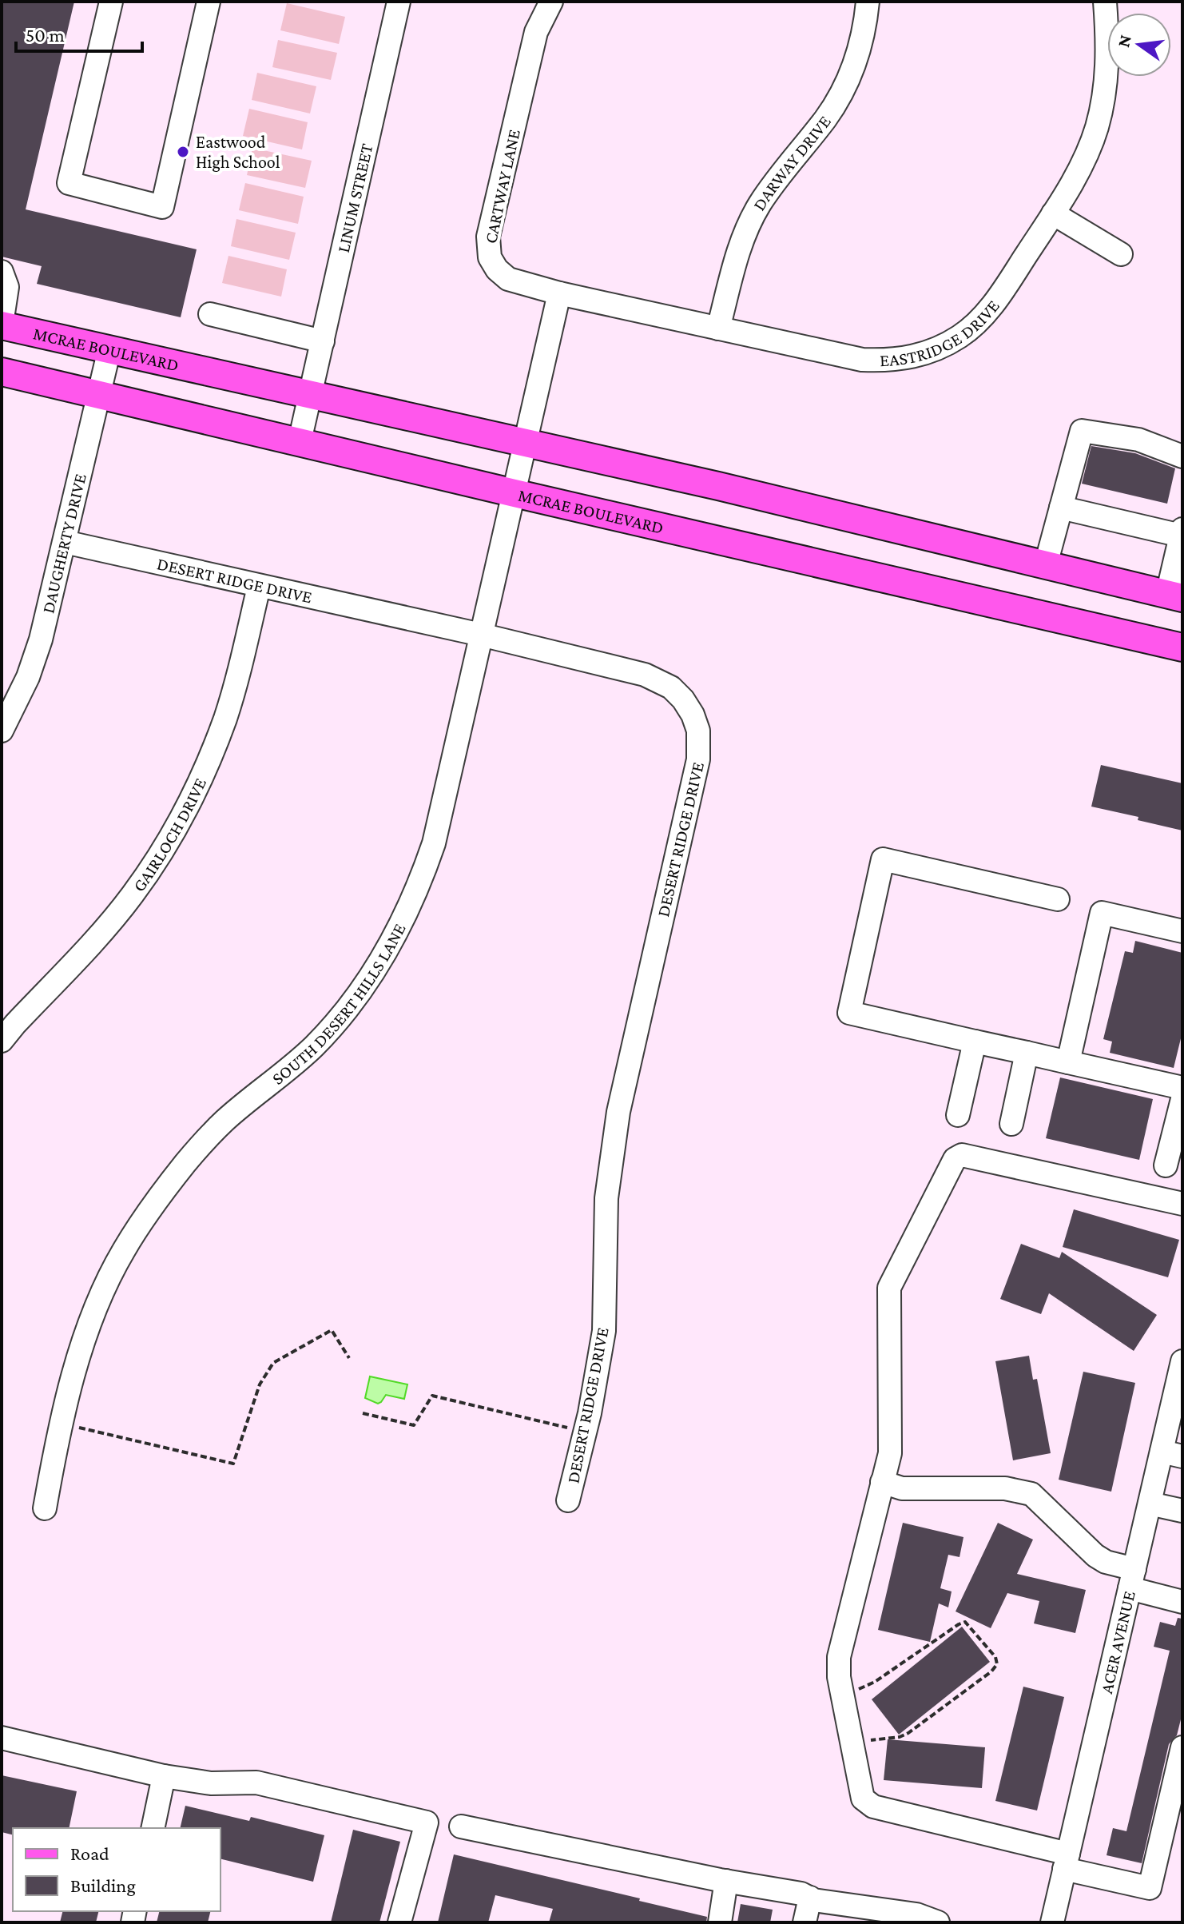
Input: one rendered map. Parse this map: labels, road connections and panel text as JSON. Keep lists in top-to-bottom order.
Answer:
{
  "streets": {
    "main road": ["MCRAE BOULEVARD"],
    "street": [
      "DARWAY DRIVE",
      "CARTWAY LANE",
      "LINUM STREET",
      "EASTRIDGE DRIVE",
      "DAUGHERTY DRIVE",
      "DESERT RIDGE DRIVE",
      "GAIRLOCH DRIVE",
      "SOUTH DESERT HILLS LANE",
      "ACER AVENUE"
    ]
  },
  "crossings": [
    ["DARWAY DRIVE", "EASTRIDGE DRIVE"],
    ["CARTWAY LANE", "EASTRIDGE DRIVE"],
    ["LINUM STREET", "MCRAE BOULEVARD"],
    ["MCRAE BOULEVARD", "DAUGHERTY DRIVE"],
    ["MCRAE BOULEVARD", "SOUTH DESERT HILLS LANE"],
    ["DAUGHERTY DRIVE", "DESERT RIDGE DRIVE"],
    ["DESERT RIDGE DRIVE", "GAIRLOCH DRIVE"],
    ["DESERT RIDGE DRIVE", "SOUTH DESERT HILLS LANE"]
  ],
  "places": ["Eastwood High School"],
  "legend": ["Road", "Building"],
  "scale_bar": "50 m",
  "north": "left"
}
